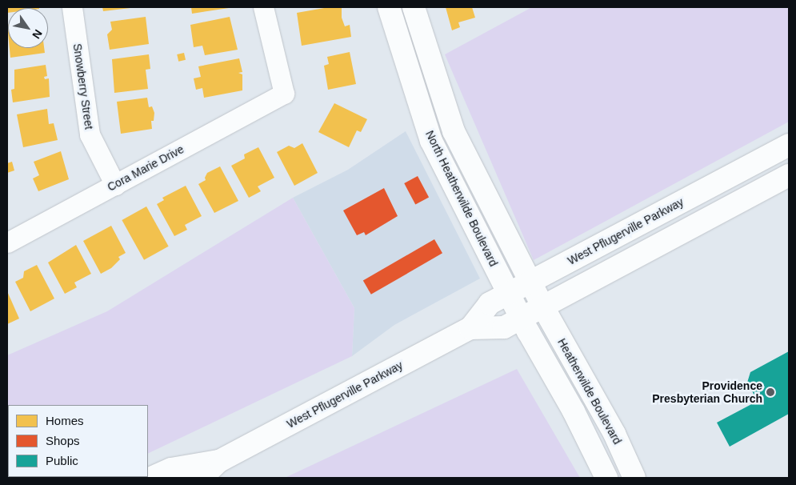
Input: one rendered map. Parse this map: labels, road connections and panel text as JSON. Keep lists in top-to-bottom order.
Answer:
{
  "streets": {
    "main road": ["North Heatherwilde Boulevard", "West Pflugerville Parkway", "Heatherwilde Boulevard"],
    "street": ["Snowberry Street", "Cora Marie Drive"]
  },
  "crossings": [
    ["Snowberry Street", "Cora Marie Drive"],
    ["North Heatherwilde Boulevard", "West Pflugerville Parkway"],
    ["North Heatherwilde Boulevard", "Heatherwilde Boulevard"],
    ["West Pflugerville Parkway", "Heatherwilde Boulevard"]
  ],
  "places": ["Providence Presbyterian Church"],
  "legend": ["Homes", "Shops", "Public"],
  "north": "bottom right"
}
